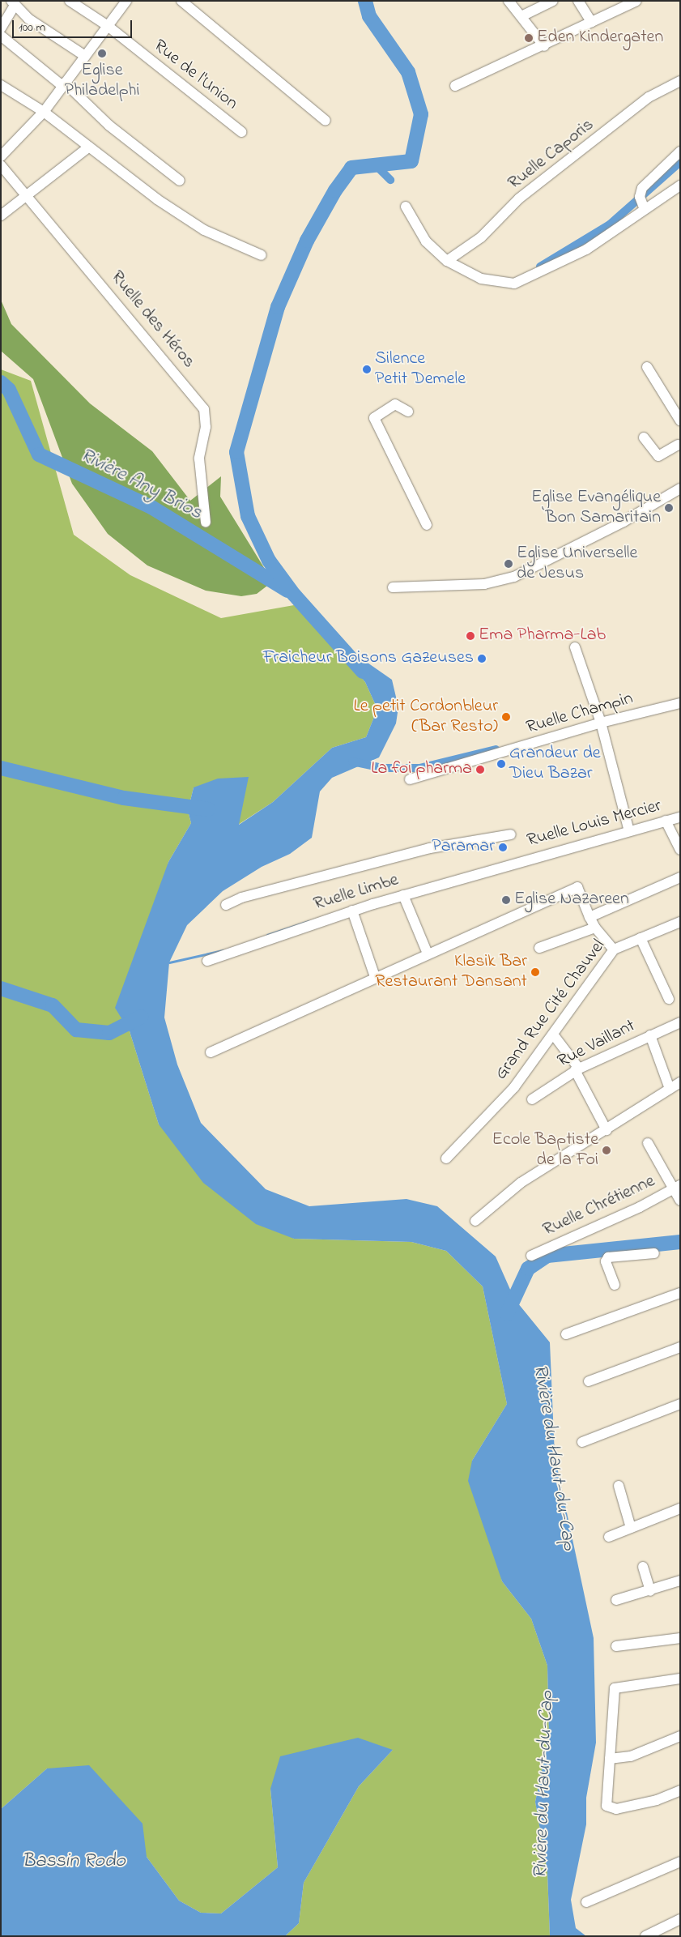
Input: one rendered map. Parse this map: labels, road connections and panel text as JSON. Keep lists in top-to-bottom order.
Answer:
{
  "streets": {
    "street": [
      "Rue de l'Union",
      "Ruelle Caporis",
      "Ruelle des Héros",
      "Ruelle Champin",
      "Ruelle Louis Mercier",
      "Ruelle Limbe",
      "Grand Rue Cité Chauvel",
      "Rue Vaillant",
      "Ruelle Chrétienne"
    ]
  },
  "crossings": [
    ["Ruelle Louis Mercier", "Ruelle Limbe"]
  ],
  "water": ["Rivière Any Brios", "Rivière du Haut-du-Cap", "Bassin Rodo"],
  "places": [
    "Eden Kindergaten",
    "Eglise Philadelphi",
    "Silence Petit Demele",
    "Eglise Evangélique Bon Samaritain",
    "Eglise Universelle de Jesus",
    "Ema Pharma-Lab",
    "Fraicheur Boisons Gazeuses",
    "Le petit Cordonbleur (Bar Resto)",
    "Grandeur de Dieu Bazar",
    "La foi pharma",
    "Paramar",
    "Eglise Nazareen",
    "Klasik Bar Restaurant Dansant",
    "Ecole Baptiste de la Foi"
  ],
  "scale_bar": "100 m"
}
